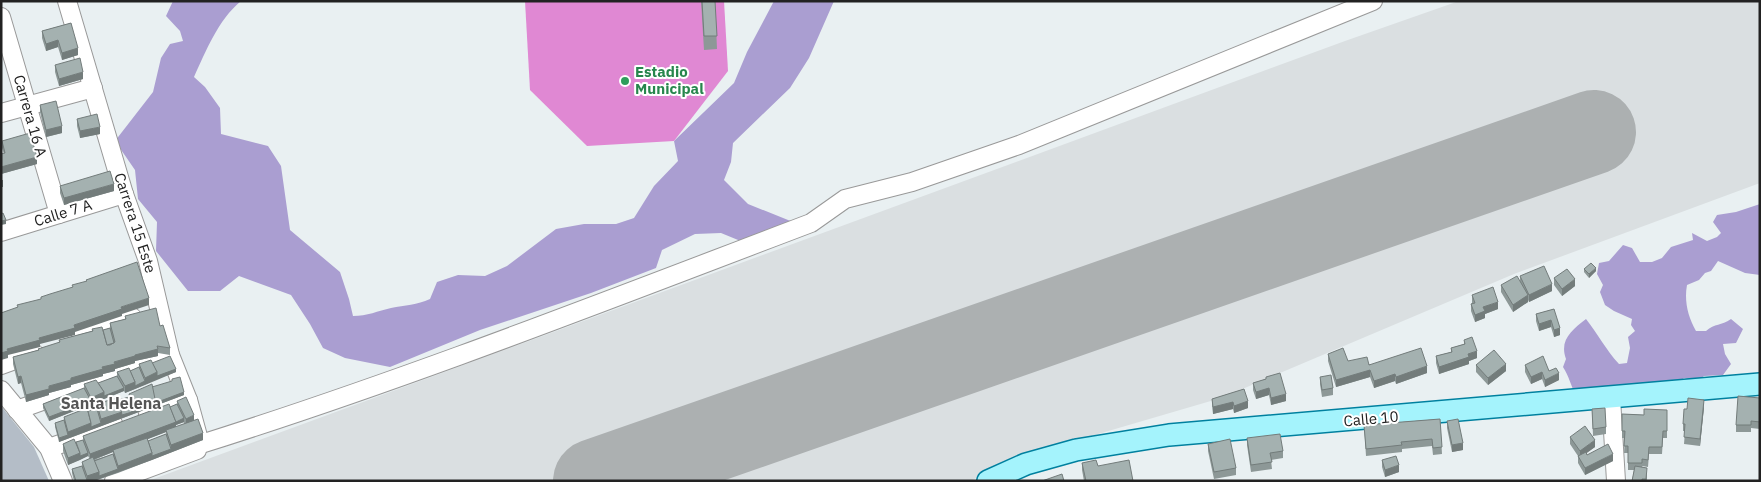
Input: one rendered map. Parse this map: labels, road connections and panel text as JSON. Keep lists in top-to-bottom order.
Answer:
{
  "streets": {
    "main road": ["Calle 10"],
    "street": ["Carrera 16 A", "Calle 7 A", "Carrera 15 Este"]
  },
  "crossings": [
    ["Carrera 16 A", "Calle 7 A"],
    ["Calle 7 A", "Carrera 15 Este"]
  ],
  "districts": ["Santa Helena"],
  "places": ["Estadio Municipal"]
}
